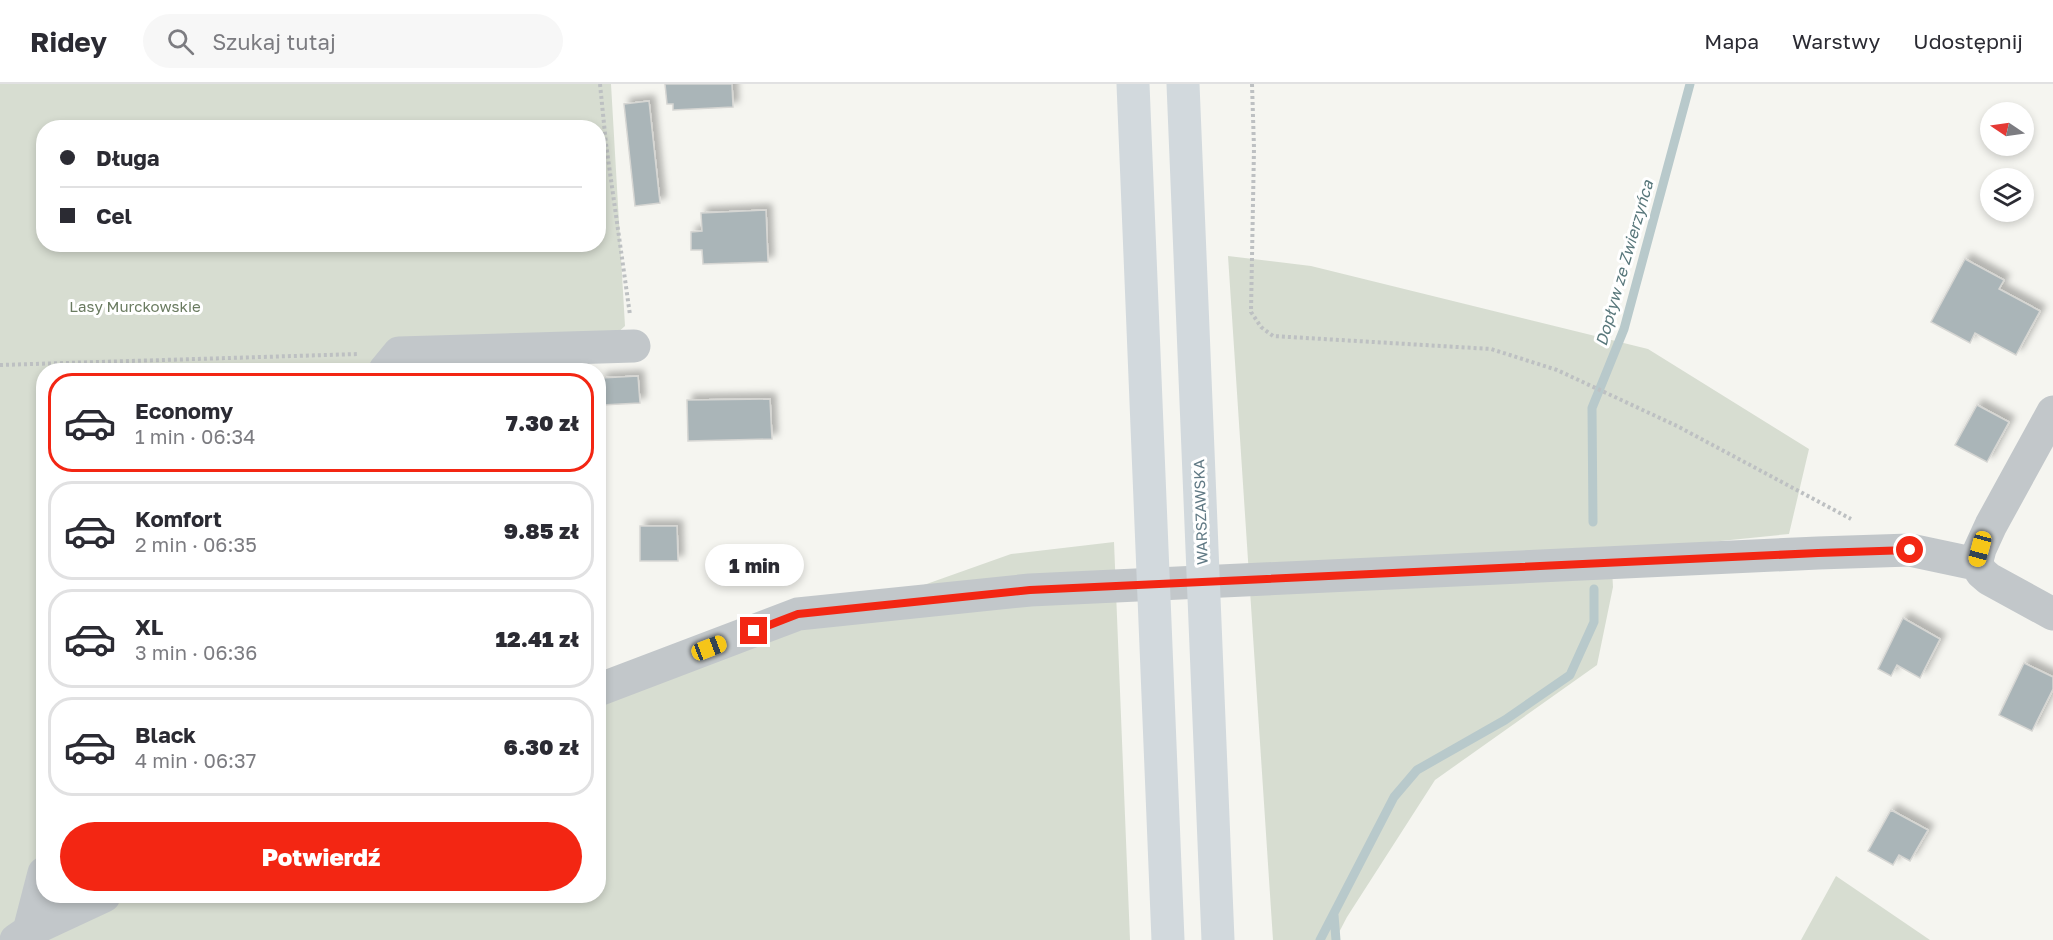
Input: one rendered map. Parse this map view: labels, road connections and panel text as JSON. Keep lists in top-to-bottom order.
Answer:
{
  "streets": {
    "highway": ["WARSZAWSKA"]
  },
  "water": ["Dopływ ze Zwierzyńca"],
  "parks": ["Lasy Murckowskie"],
  "north": "left",
  "page": {
    "header": "Ridey",
    "search": "Szukaj tutaj",
    "nav": ["Mapa", "Warstwy", "Udostępnij"],
    "banner": ["Długa", "Cel"],
    "list": [
      {
        "name": "Economy",
        "note": "1 min · 06:34",
        "value": "7.30 zł"
      },
      {
        "name": "Komfort",
        "note": "2 min · 06:35",
        "value": "9.85 zł"
      },
      {
        "name": "XL",
        "note": "3 min · 06:36",
        "value": "12.41 zł"
      },
      {
        "name": "Black",
        "note": "4 min · 06:37",
        "value": "6.30 zł"
      }
    ],
    "bubble": "1 min",
    "buttons": "Potwierdź"
  }
}
